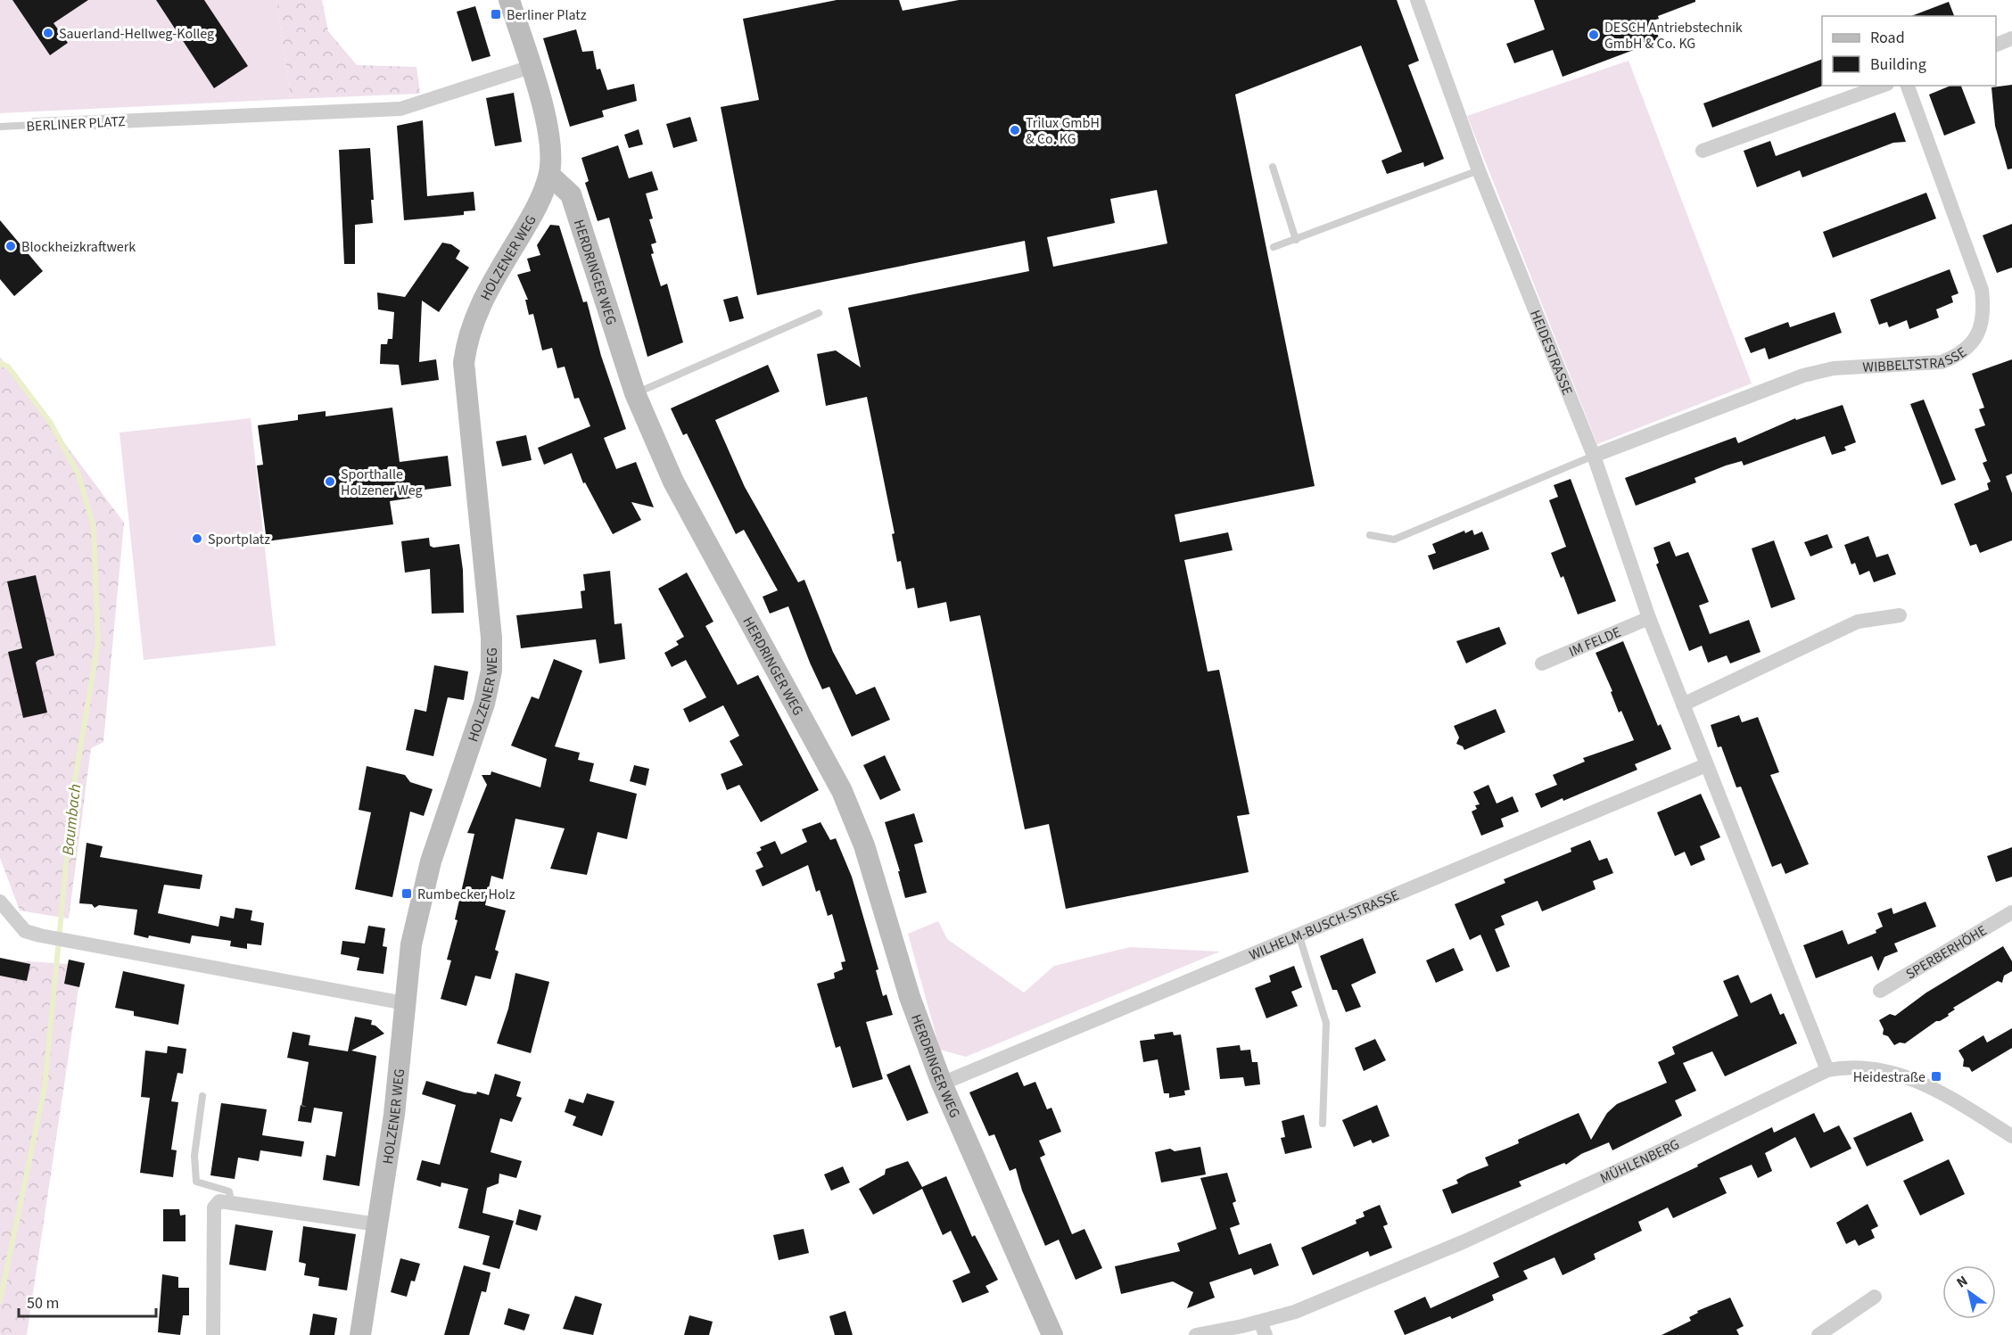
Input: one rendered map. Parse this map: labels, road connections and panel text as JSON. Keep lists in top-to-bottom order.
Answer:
{
  "streets": {
    "main road": ["HOLZENER WEG", "HERDRINGER WEG"],
    "street": [
      "BERLINER PLATZ",
      "HEIDESTRASSE",
      "WIBBELTSTRASSE",
      "IM FELDE",
      "WILHELM-BUSCH-STRASSE",
      "SPERBERHÖHE",
      "MÜHLENBERG"
    ]
  },
  "crossings": [
    ["HOLZENER WEG", "HERDRINGER WEG"],
    ["HERDRINGER WEG", "WILHELM-BUSCH-STRASSE"],
    ["HEIDESTRASSE", "WIBBELTSTRASSE"],
    ["HEIDESTRASSE", "IM FELDE"],
    ["HEIDESTRASSE", "WILHELM-BUSCH-STRASSE"],
    ["HEIDESTRASSE", "MÜHLENBERG"]
  ],
  "water": ["Baumbach"],
  "places": {
    "transit": ["Berliner Platz", "Rumbecker Holz", "Heidestraße"],
    "other": [
      "Sauerland-Hellweg-Kolleg",
      "DESCH Antriebstechnik GmbH & Co. KG",
      "Trilux GmbH & Co. KG",
      "Blockheizkraftwerk",
      "Sporthalle Holzener Weg",
      "Sportplatz"
    ]
  },
  "legend": ["Road", "Building"],
  "scale_bar": "50 m",
  "north": "top left"
}
